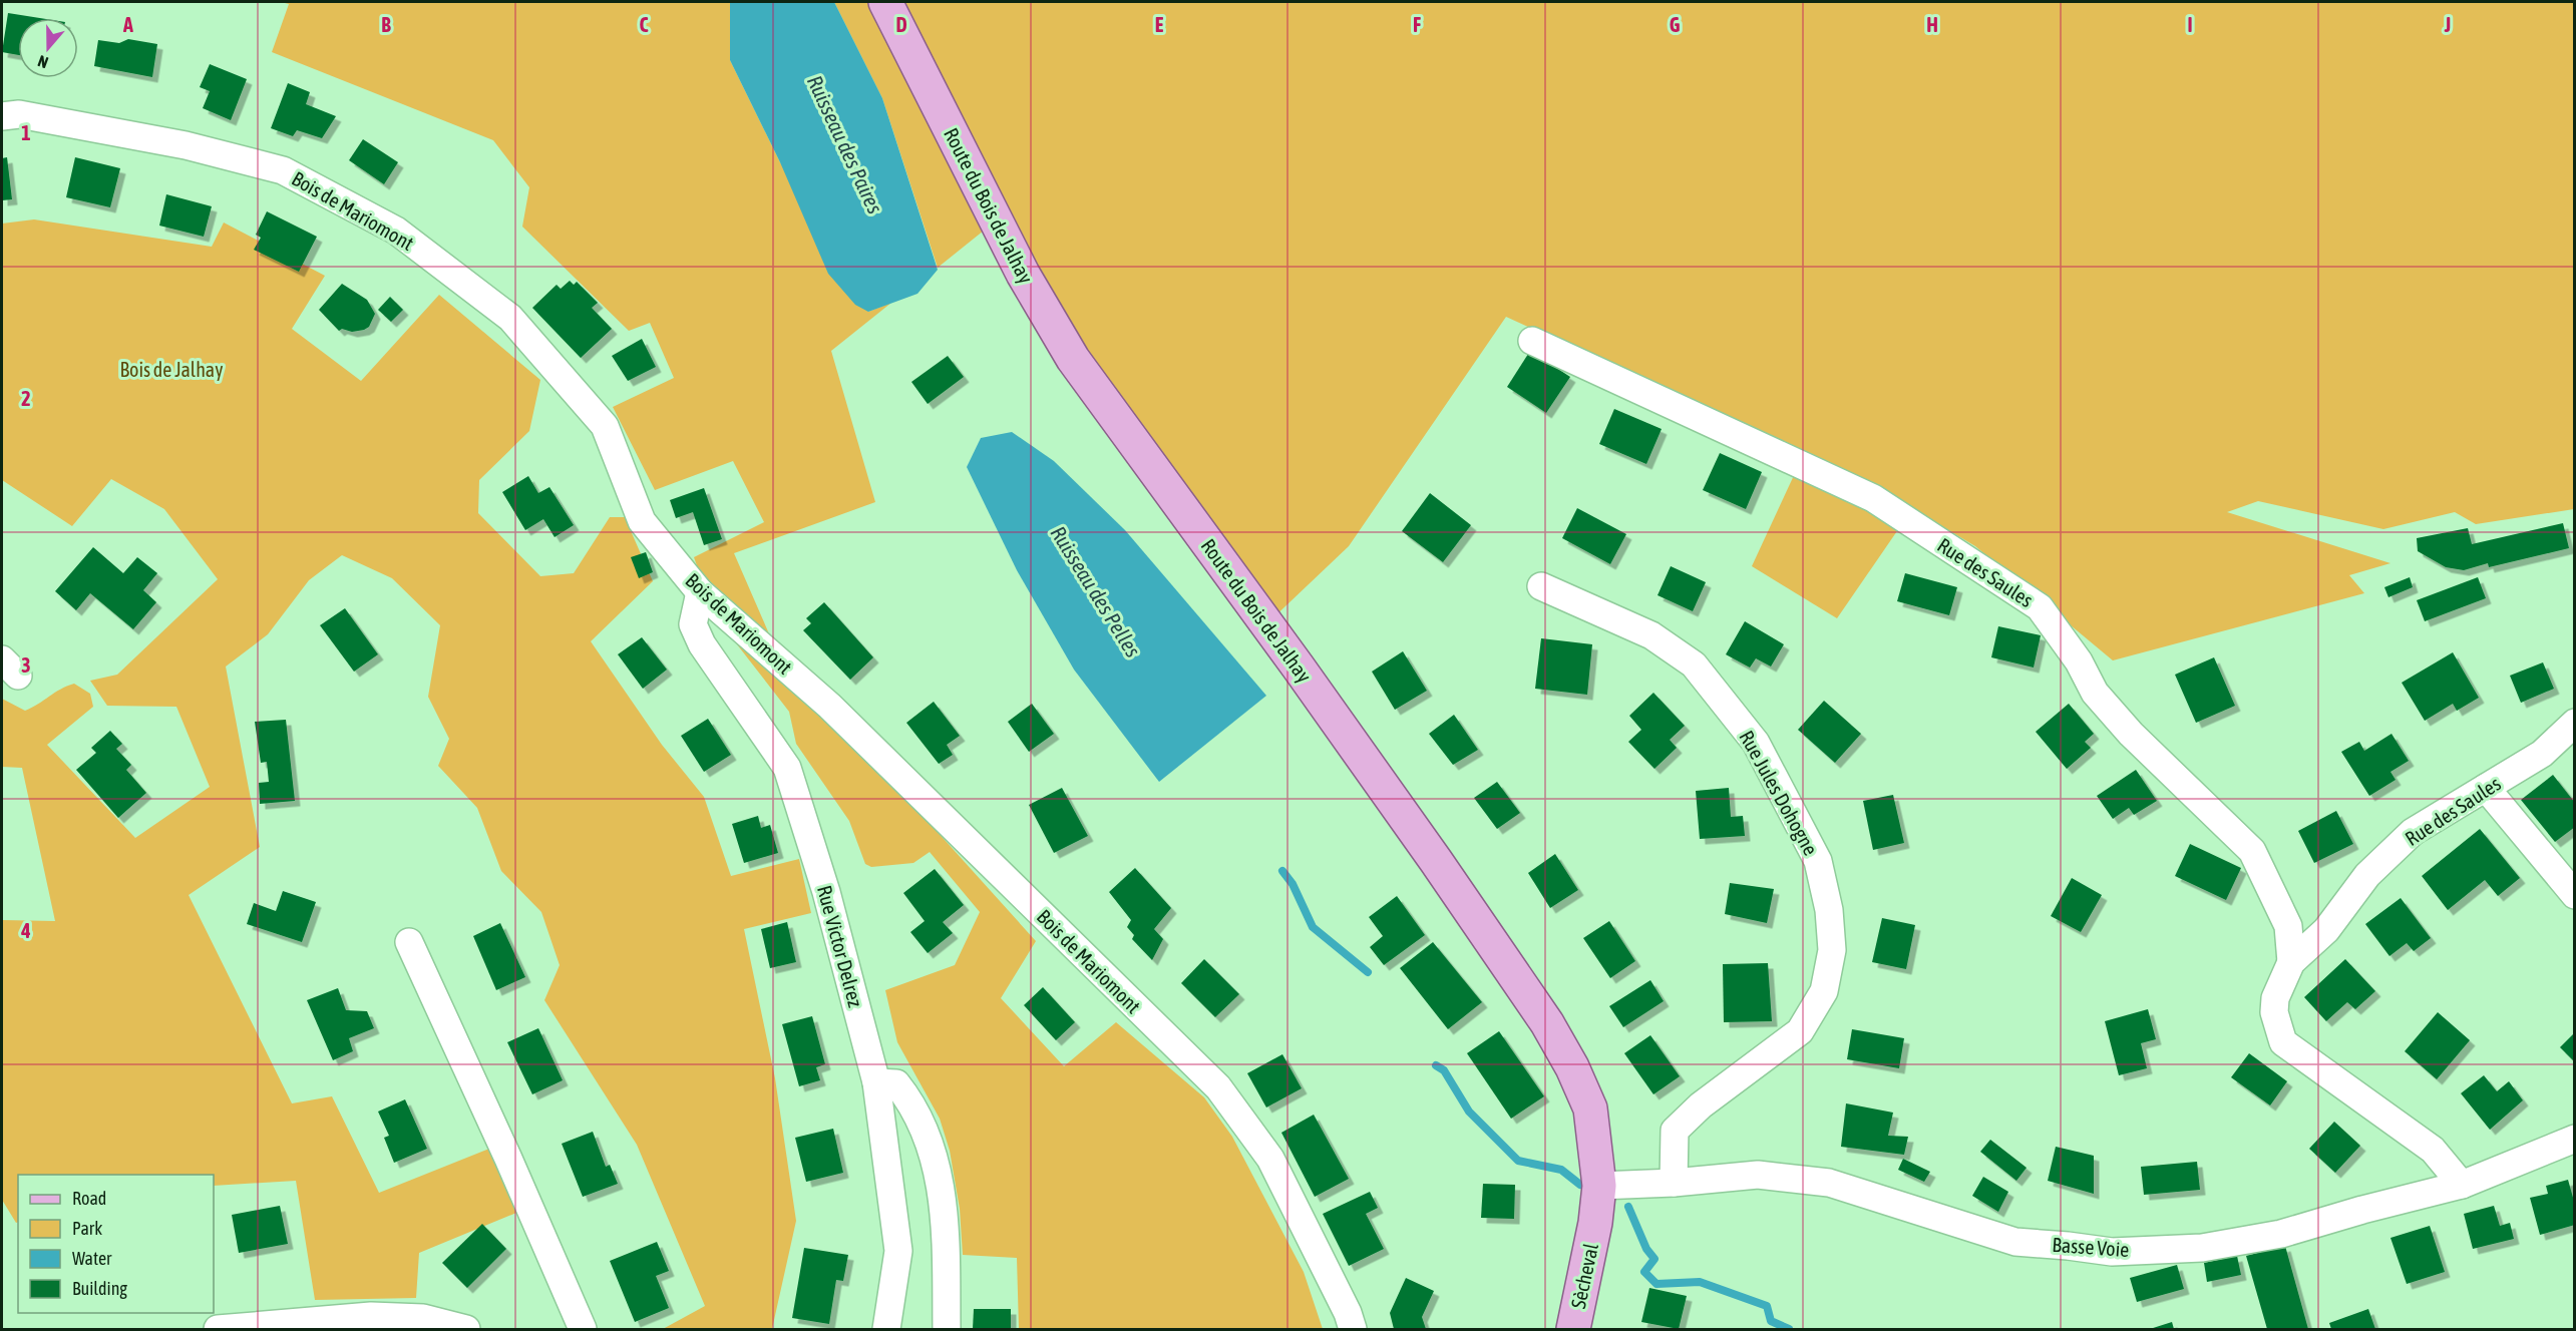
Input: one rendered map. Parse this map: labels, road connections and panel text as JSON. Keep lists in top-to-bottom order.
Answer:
{
  "streets": {
    "main road": ["Route du Bois de Jalhay", "Sècheval"],
    "street": [
      "Bois de Mariomont",
      "Rue des Saules",
      "Rue Jules Dohogne",
      "Rue Victor Delrez",
      "Basse Voie"
    ]
  },
  "crossings": [
    ["Route du Bois de Jalhay", "Basse Voie"],
    ["Route du Bois de Jalhay", "Sècheval"],
    ["Bois de Mariomont", "Rue Victor Delrez"],
    ["Rue des Saules", "Basse Voie"],
    ["Rue Jules Dohogne", "Basse Voie"]
  ],
  "water": ["Ruisseau des Paires", "Ruisseau des Pelles"],
  "parks": ["Bois de Jalhay"],
  "legend": [
    "Road",
    "Park",
    "Water",
    "Building"
  ],
  "north": "bottom",
  "grid": {
    "columns": [
      "A",
      "B",
      "C",
      "D",
      "E",
      "F",
      "G",
      "H",
      "I",
      "J"
    ],
    "rows": [
      "1",
      "2",
      "3",
      "4"
    ]
  }
}
